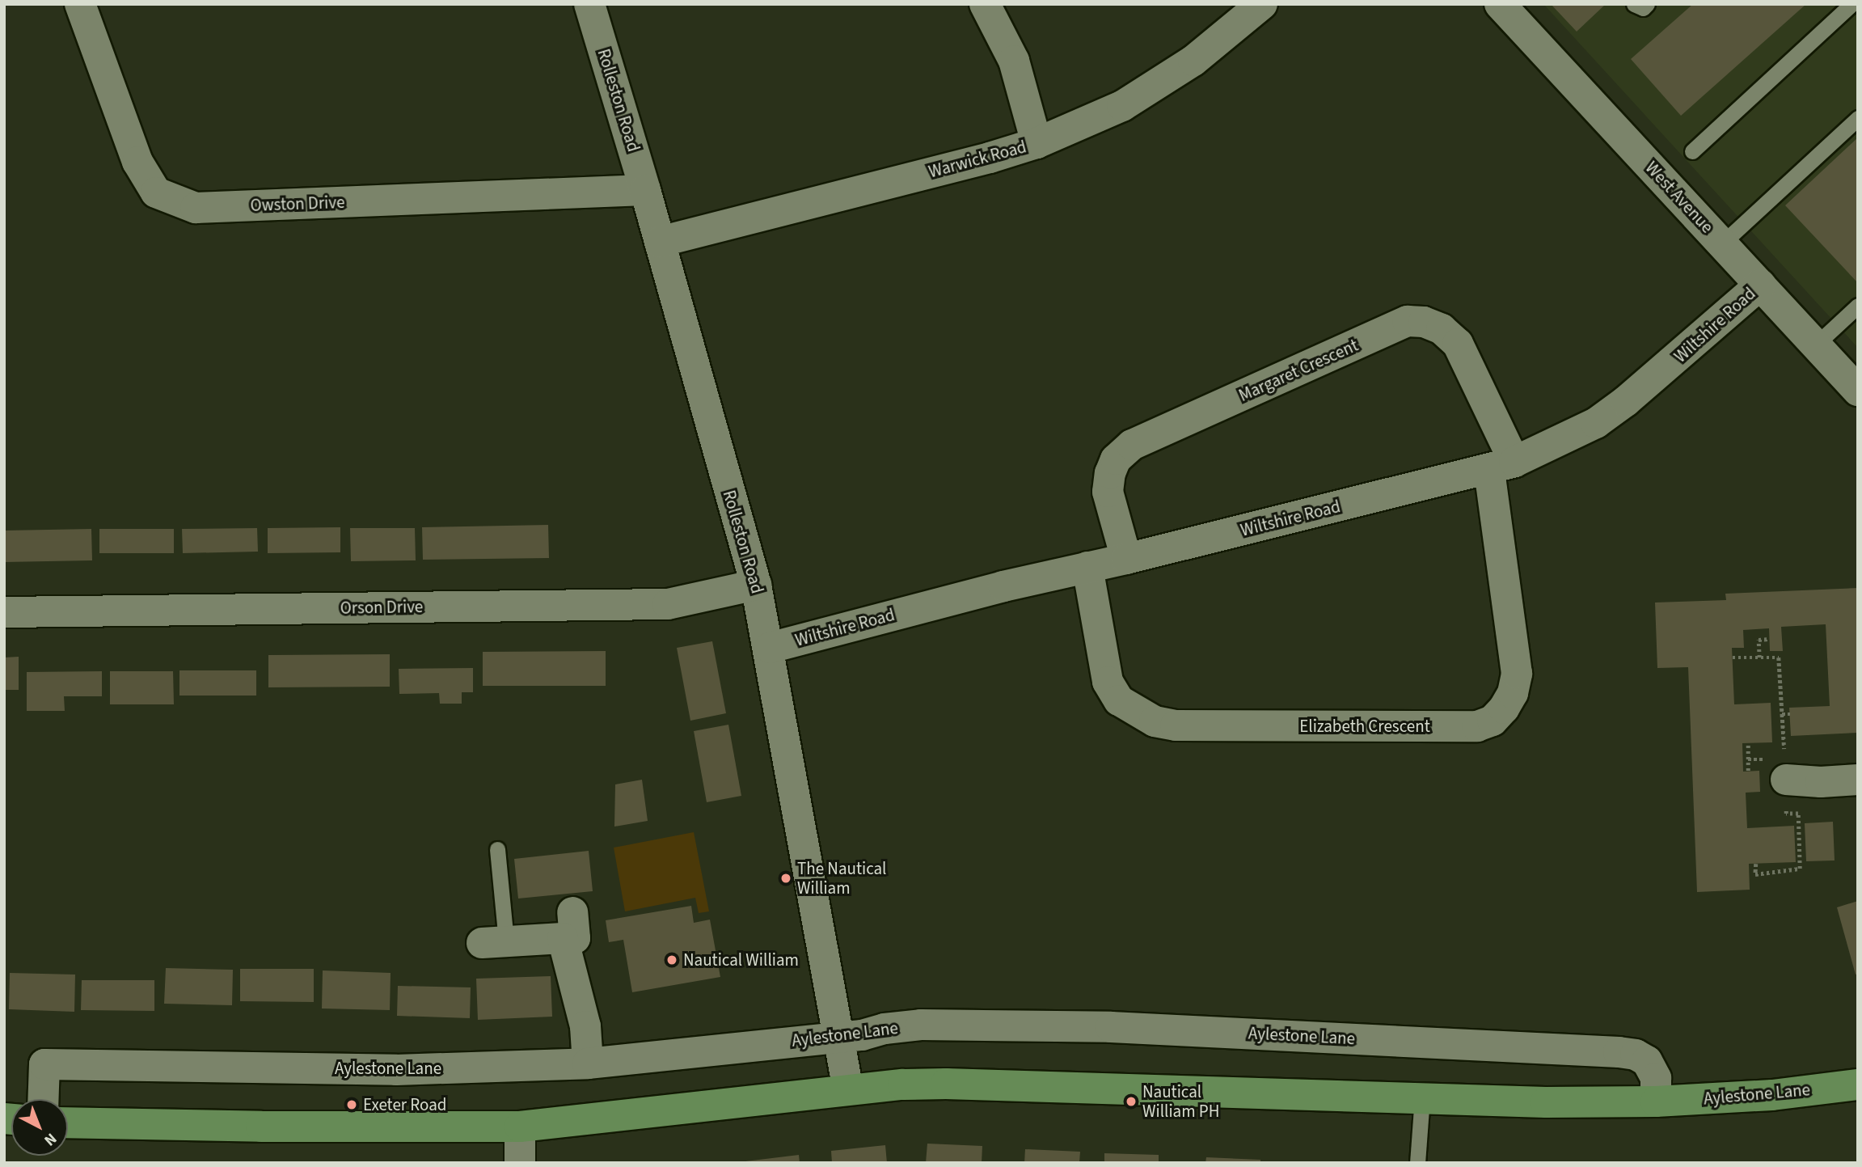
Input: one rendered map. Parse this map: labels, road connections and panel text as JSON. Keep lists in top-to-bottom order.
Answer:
{
  "streets": {
    "main road": ["Aylestone Lane"],
    "street": [
      "Rolleston Road",
      "Warwick Road",
      "West Avenue",
      "Owston Drive",
      "Wiltshire Road",
      "Margaret Crescent",
      "Orson Drive",
      "Elizabeth Crescent"
    ]
  },
  "crossings": [
    ["Rolleston Road", "Warwick Road"],
    ["Rolleston Road", "Owston Drive"],
    ["Rolleston Road", "Wiltshire Road"],
    ["Rolleston Road", "Orson Drive"],
    ["Rolleston Road", "Aylestone Lane"],
    ["West Avenue", "Wiltshire Road"],
    ["Wiltshire Road", "Margaret Crescent"],
    ["Wiltshire Road", "Elizabeth Crescent"],
    ["Margaret Crescent", "Elizabeth Crescent"]
  ],
  "places": [
    "The Nautical William",
    "Nautical William",
    "Nautical William PH",
    "Exeter Road"
  ],
  "north": "bottom right"
}
